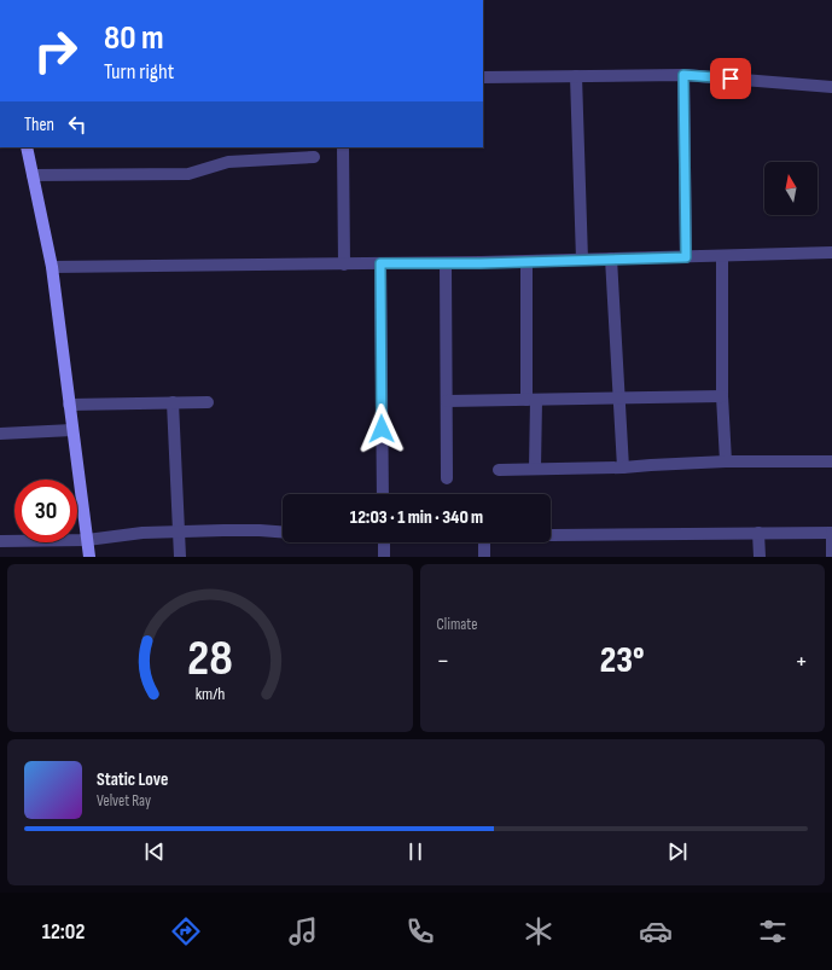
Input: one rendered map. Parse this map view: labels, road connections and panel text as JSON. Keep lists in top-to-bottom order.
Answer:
{
  "north": "top",
  "page": {
    "turn": ["80 m", "Turn right"],
    "then": "Then",
    "limit": "30",
    "trip": "12:03 · 1 min · 340 m",
    "tile": "Climate",
    "heat": ["−", "23°", "+"],
    "song": ["Static Love", "Velvet Ray"],
    "tabs": "12:02",
    "gauge": ["28", "km/h"]
  }
}
